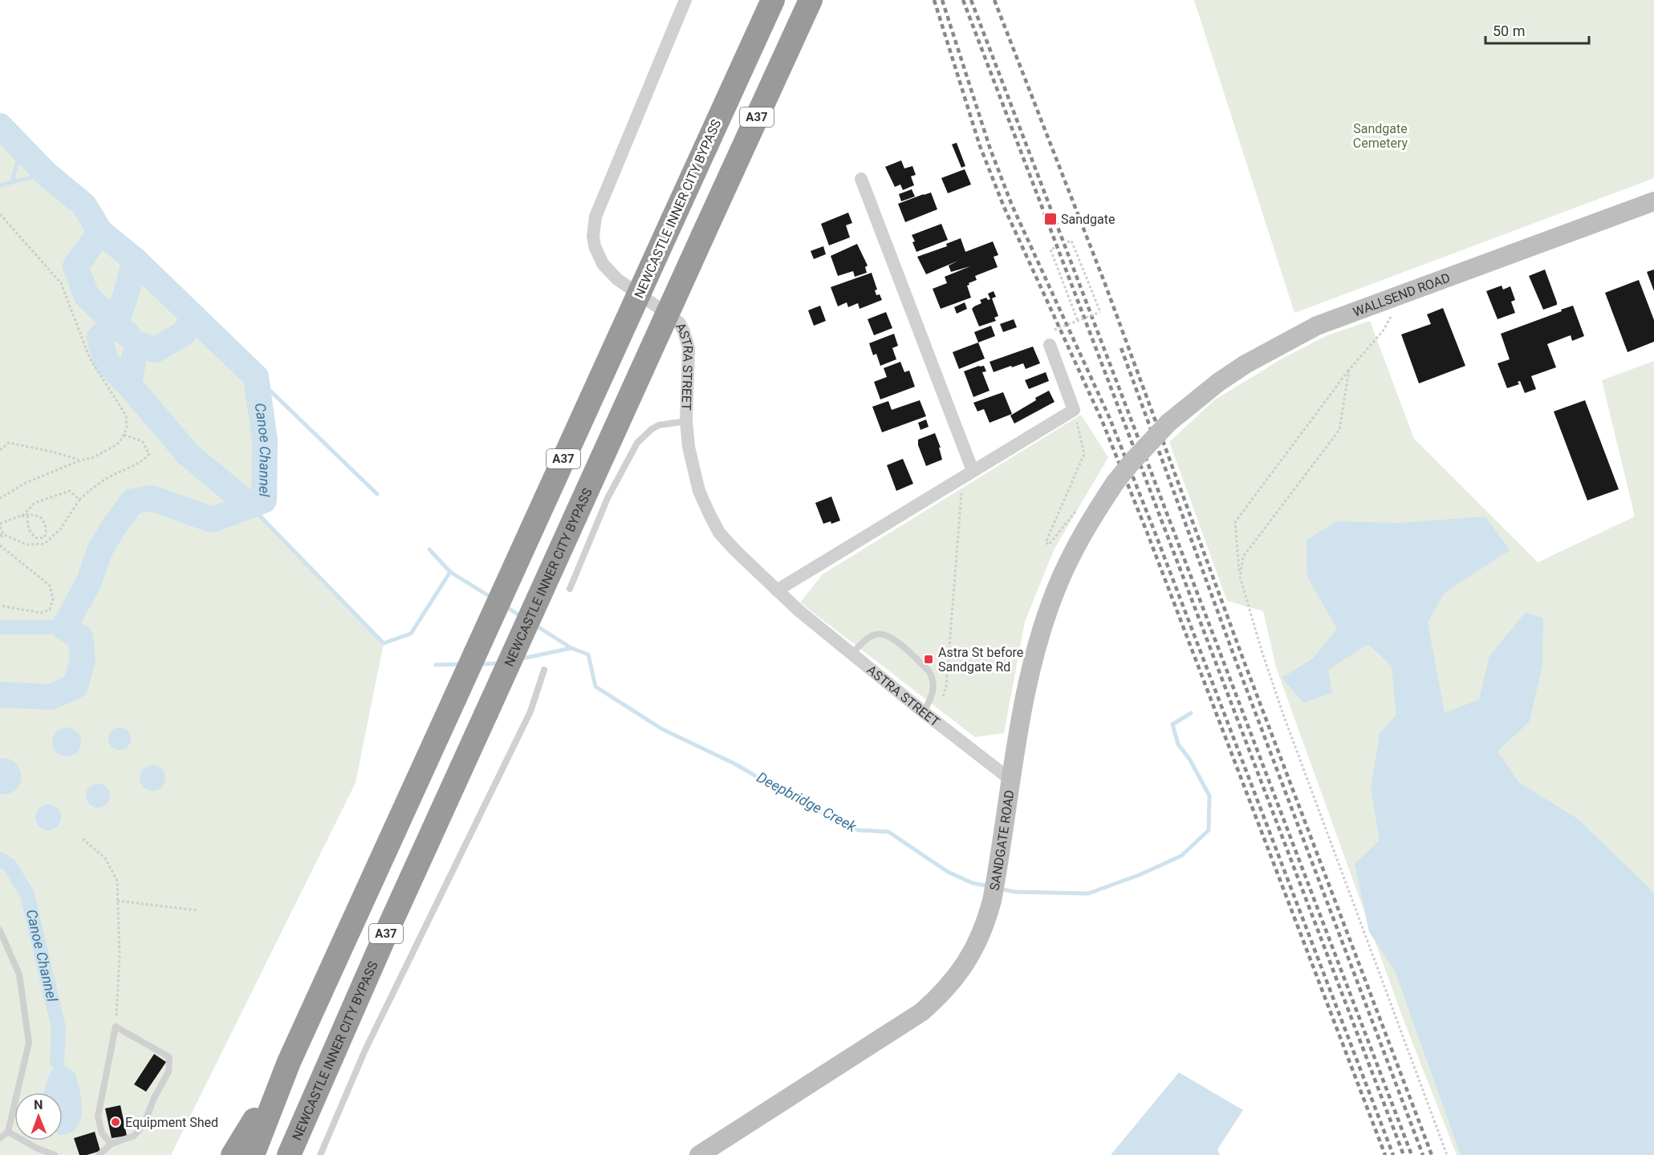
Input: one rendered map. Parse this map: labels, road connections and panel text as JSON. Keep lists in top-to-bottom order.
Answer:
{
  "streets": {
    "highway": ["A37", "NEWCASTLE INNER CITY BYPASS"],
    "main road": ["WALLSEND ROAD", "SANDGATE ROAD"],
    "street": ["ASTRA STREET"]
  },
  "crossings": [
    ["WALLSEND ROAD", "SANDGATE ROAD"],
    ["ASTRA STREET", "SANDGATE ROAD"]
  ],
  "water": ["Canoe Channel", "Deepbridge Creek"],
  "parks": ["Sandgate Cemetery"],
  "places": {
    "transit": ["Sandgate", "Astra St before Sandgate Rd"],
    "other": ["Equipment Shed"]
  },
  "scale_bar": "50 m",
  "north": "top"
}
